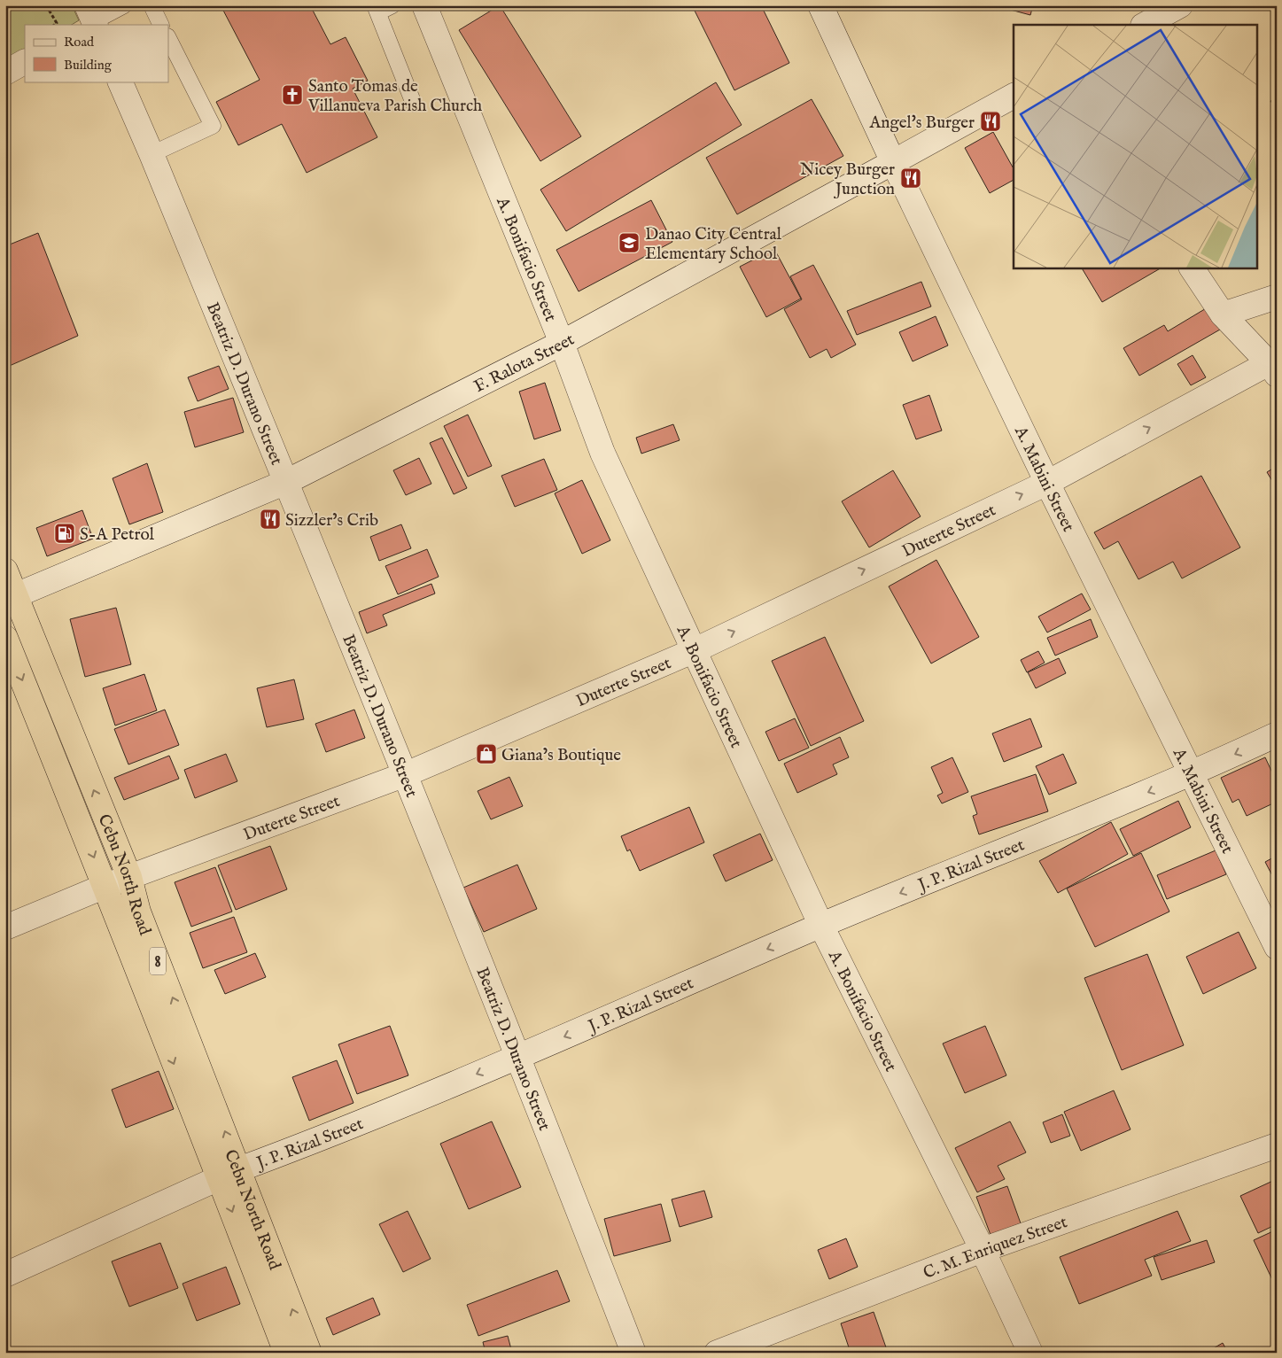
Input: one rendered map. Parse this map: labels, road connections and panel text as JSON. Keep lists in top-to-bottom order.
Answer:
{
  "streets": {
    "highway": ["Cebu North Road", "8"],
    "street": [
      "A. Bonifacio Street",
      "F. Ralota Street",
      "Beatriz D. Durano Street",
      "A. Mabini Street",
      "Duterte Street",
      "J. P. Rizal Street",
      "C. M. Enriquez Street"
    ]
  },
  "crossings": [
    ["A. Bonifacio Street", "F. Ralota Street"],
    ["A. Bonifacio Street", "Duterte Street"],
    ["A. Bonifacio Street", "J. P. Rizal Street"],
    ["A. Bonifacio Street", "C. M. Enriquez Street"],
    ["F. Ralota Street", "Beatriz D. Durano Street"],
    ["F. Ralota Street", "A. Mabini Street"],
    ["F. Ralota Street", "Cebu North Road"],
    ["Beatriz D. Durano Street", "Duterte Street"],
    ["Beatriz D. Durano Street", "J. P. Rizal Street"],
    ["A. Mabini Street", "Duterte Street"],
    ["A. Mabini Street", "J. P. Rizal Street"],
    ["Duterte Street", "Cebu North Road"],
    ["J. P. Rizal Street", "Cebu North Road"]
  ],
  "one_way": ["Duterte Street", "J. P. Rizal Street"],
  "places": {
    "church": ["Santo Tomas de Villanueva Parish Church"],
    "restaurant": ["Angel's Burger", "Nicey Burger Junction", "Sizzler’s Crib"],
    "school or university": ["Danao City Central Elementary School"],
    "fuel station": ["S-A Petrol"],
    "shop": ["Giana’s Boutique"]
  },
  "legend": ["Road", "Building"]
}
